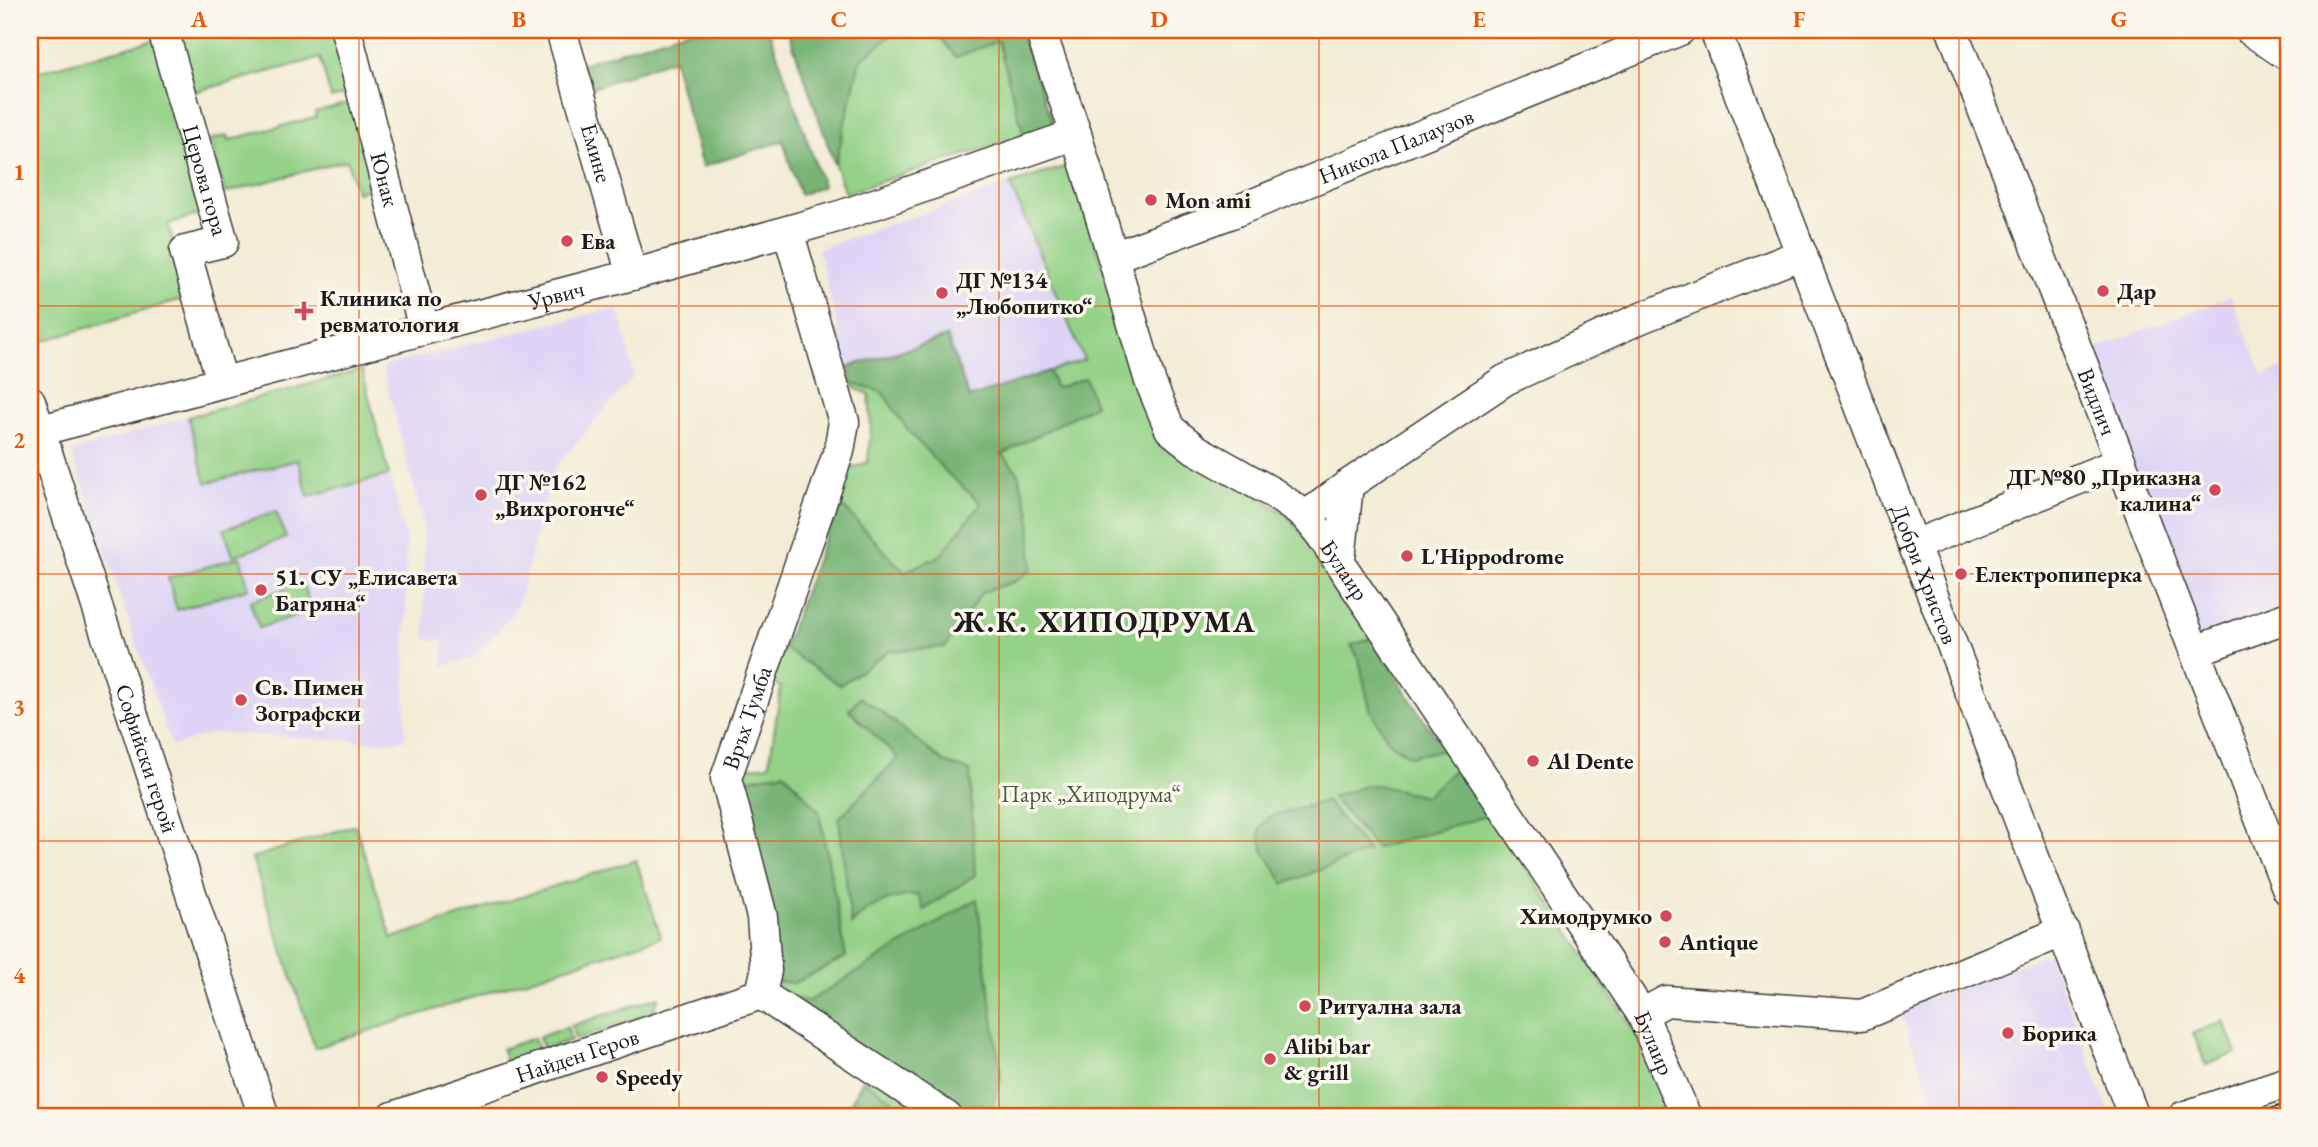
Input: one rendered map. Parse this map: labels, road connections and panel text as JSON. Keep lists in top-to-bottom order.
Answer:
{
  "streets": {
    "street": [
      "Никола Палаузов",
      "Емине",
      "Церова гора",
      "Юнак",
      "Урвич",
      "Видлич",
      "Булаир",
      "Добри Христов",
      "Връх Тумба",
      "Софийски герой",
      "Найден Геров"
    ]
  },
  "crossings": [
    ["Никола Палаузов", "Булаир"],
    ["Емине", "Урвич"],
    ["Церова гора", "Урвич"],
    ["Юнак", "Урвич"],
    ["Урвич", "Булаир"],
    ["Урвич", "Връх Тумба"],
    ["Урвич", "Софийски герой"],
    ["Връх Тумба", "Найден Геров"]
  ],
  "districts": ["Ж.К. ХИПОДРУМА"],
  "parks": ["Парк „Хиподрума“"],
  "places": {
    "other": [
      "Mon ami",
      "Ева",
      "Дар",
      "ДГ №134 „Любопитко“",
      "ДГ №80 „Приказна калина“",
      "ДГ №162 „Вихрогонче“",
      "L'Hippodrome",
      "Електропиперка",
      "51. СУ „Елисавета Багряна“",
      "Св. Пимен Зографски",
      "Al Dente",
      "Химодрумко",
      "Antique",
      "Ритуална зала",
      "Борика",
      "Alibi bar & grill",
      "Speedy"
    ],
    "health": ["Клиника по ревматология"]
  },
  "grid": {
    "columns": [
      "A",
      "B",
      "C",
      "D",
      "E",
      "F",
      "G"
    ],
    "rows": [
      "1",
      "2",
      "3",
      "4"
    ]
  }
}
